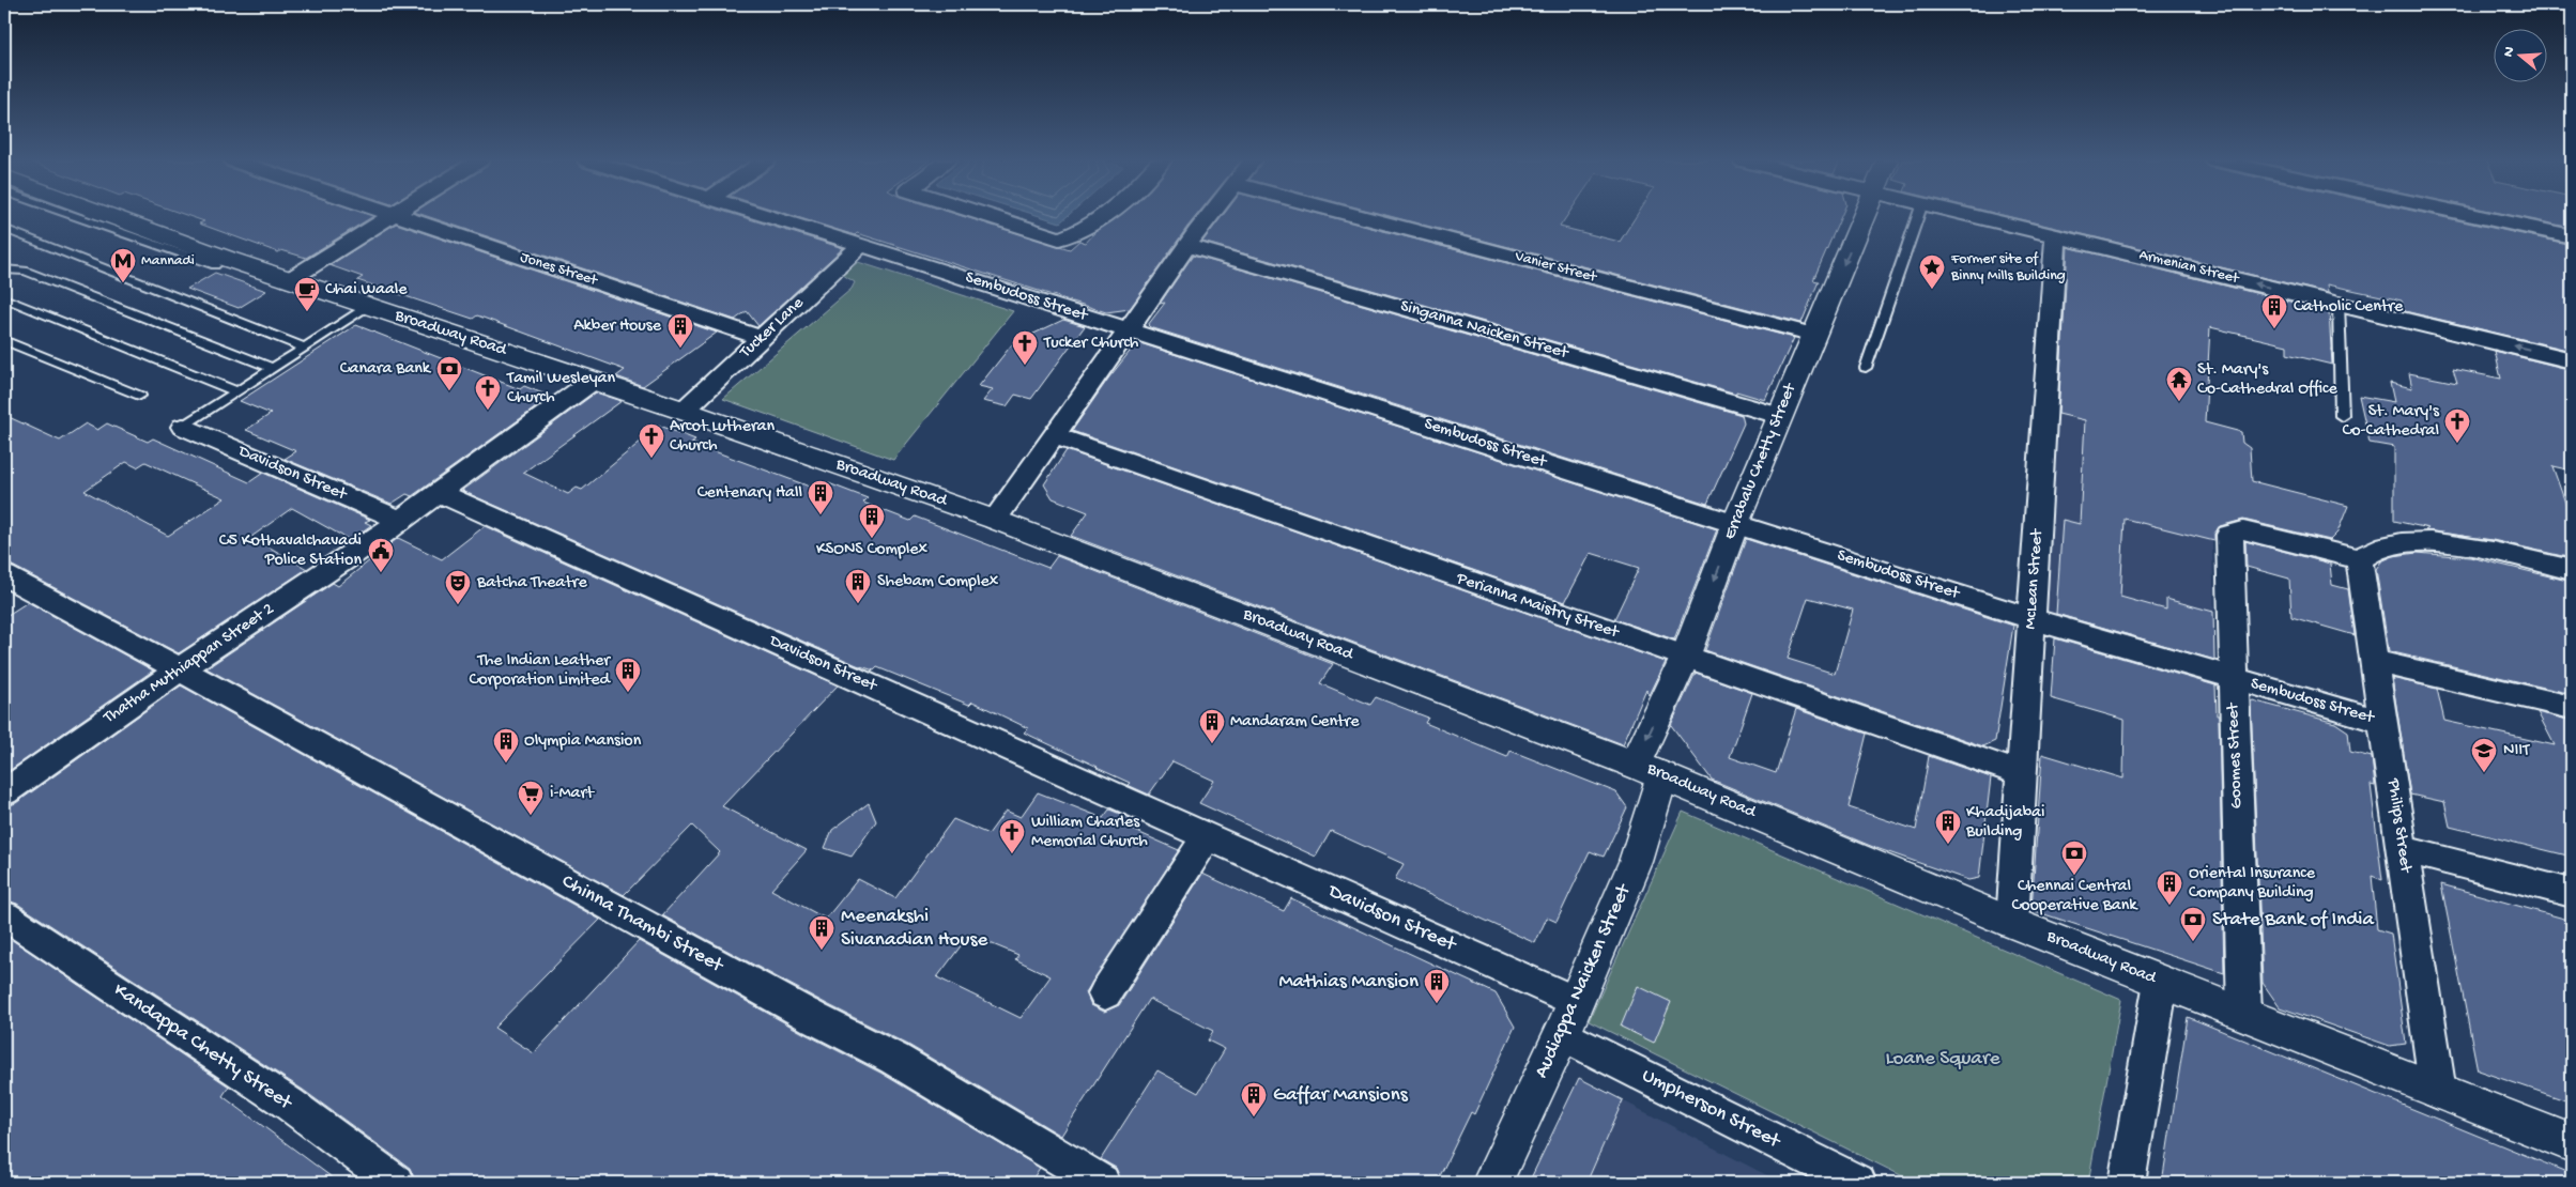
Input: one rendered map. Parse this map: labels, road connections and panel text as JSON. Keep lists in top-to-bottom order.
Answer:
{
  "streets": {
    "main road": ["Broadway Road", "Errabalu Chetty Street", "Audiappa Naicken Street"],
    "street": [
      "Vanier Street",
      "Armenian Street",
      "Jones Street",
      "Sembudoss Street",
      "Tucker Lane",
      "Singanna Naicken Street",
      "Davidson Street",
      "McLean Street",
      "Perianna Maistry Street",
      "Thatha Muthiappan Street 2",
      "Goomes Street",
      "Philips Street",
      "Chinna Thambi Street",
      "Kandappa Chetty Street",
      "Umpherson Street"
    ]
  },
  "crossings": [
    ["Vanier Street", "Errabalu Chetty Street"],
    ["Armenian Street", "McLean Street"],
    ["Jones Street", "Tucker Lane"],
    ["Sembudoss Street", "Tucker Lane"],
    ["Sembudoss Street", "Errabalu Chetty Street"],
    ["Sembudoss Street", "McLean Street"],
    ["Sembudoss Street", "Goomes Street"],
    ["Sembudoss Street", "Philips Street"],
    ["Tucker Lane", "Broadway Road"],
    ["Singanna Naicken Street", "Errabalu Chetty Street"],
    ["Broadway Road", "Errabalu Chetty Street"],
    ["Broadway Road", "McLean Street"],
    ["Broadway Road", "Thatha Muthiappan Street 2"],
    ["Broadway Road", "Goomes Street"],
    ["Broadway Road", "Philips Street"],
    ["Broadway Road", "Audiappa Naicken Street"],
    ["Errabalu Chetty Street", "Perianna Maistry Street"],
    ["Errabalu Chetty Street", "Audiappa Naicken Street"],
    ["Davidson Street", "Thatha Muthiappan Street 2"],
    ["Davidson Street", "Audiappa Naicken Street"],
    ["Davidson Street", "Umpherson Street"],
    ["McLean Street", "Perianna Maistry Street"],
    ["Thatha Muthiappan Street 2", "Chinna Thambi Street"],
    ["Goomes Street", "Philips Street"],
    ["Audiappa Naicken Street", "Umpherson Street"]
  ],
  "one_way": ["Errabalu Chetty Street"],
  "parks": ["Loane Square"],
  "places": {
    "metro station": ["Mannadi"],
    "place": ["Former site of Binny Mills Building"],
    "cafe": ["Chai Waale"],
    "building": [
      "Catholic Centre",
      "Akber House",
      "Centenary Hall",
      "KSONS Complex",
      "Shebam Complex",
      "The Indian Leather Corporation Limited",
      "Mandaram Centre",
      "Olympia Mansion",
      "Khadijabai Building",
      "Oriental Insurance Company Building",
      "Meenakshi Sivanadian House",
      "Mathias Mansion",
      "Gaffar Mansions"
    ],
    "church": [
      "Tucker Church",
      "Tamil Wesleyan Church",
      "St. Mary's Co-Cathedral",
      "Arcot Lutheran Church",
      "William Charles Memorial Church"
    ],
    "bank": ["Canara Bank", "Chennai Central Cooperative Bank", "State Bank of India"],
    "temple": ["St. Mary's Co-Cathedral Office"],
    "public building": ["C5 Kothavalchavadi Police Station"],
    "theatre": ["Batcha Theatre"],
    "school or university": ["NIIT"],
    "supermarket": ["i-Mart"]
  },
  "north": "left"
}
